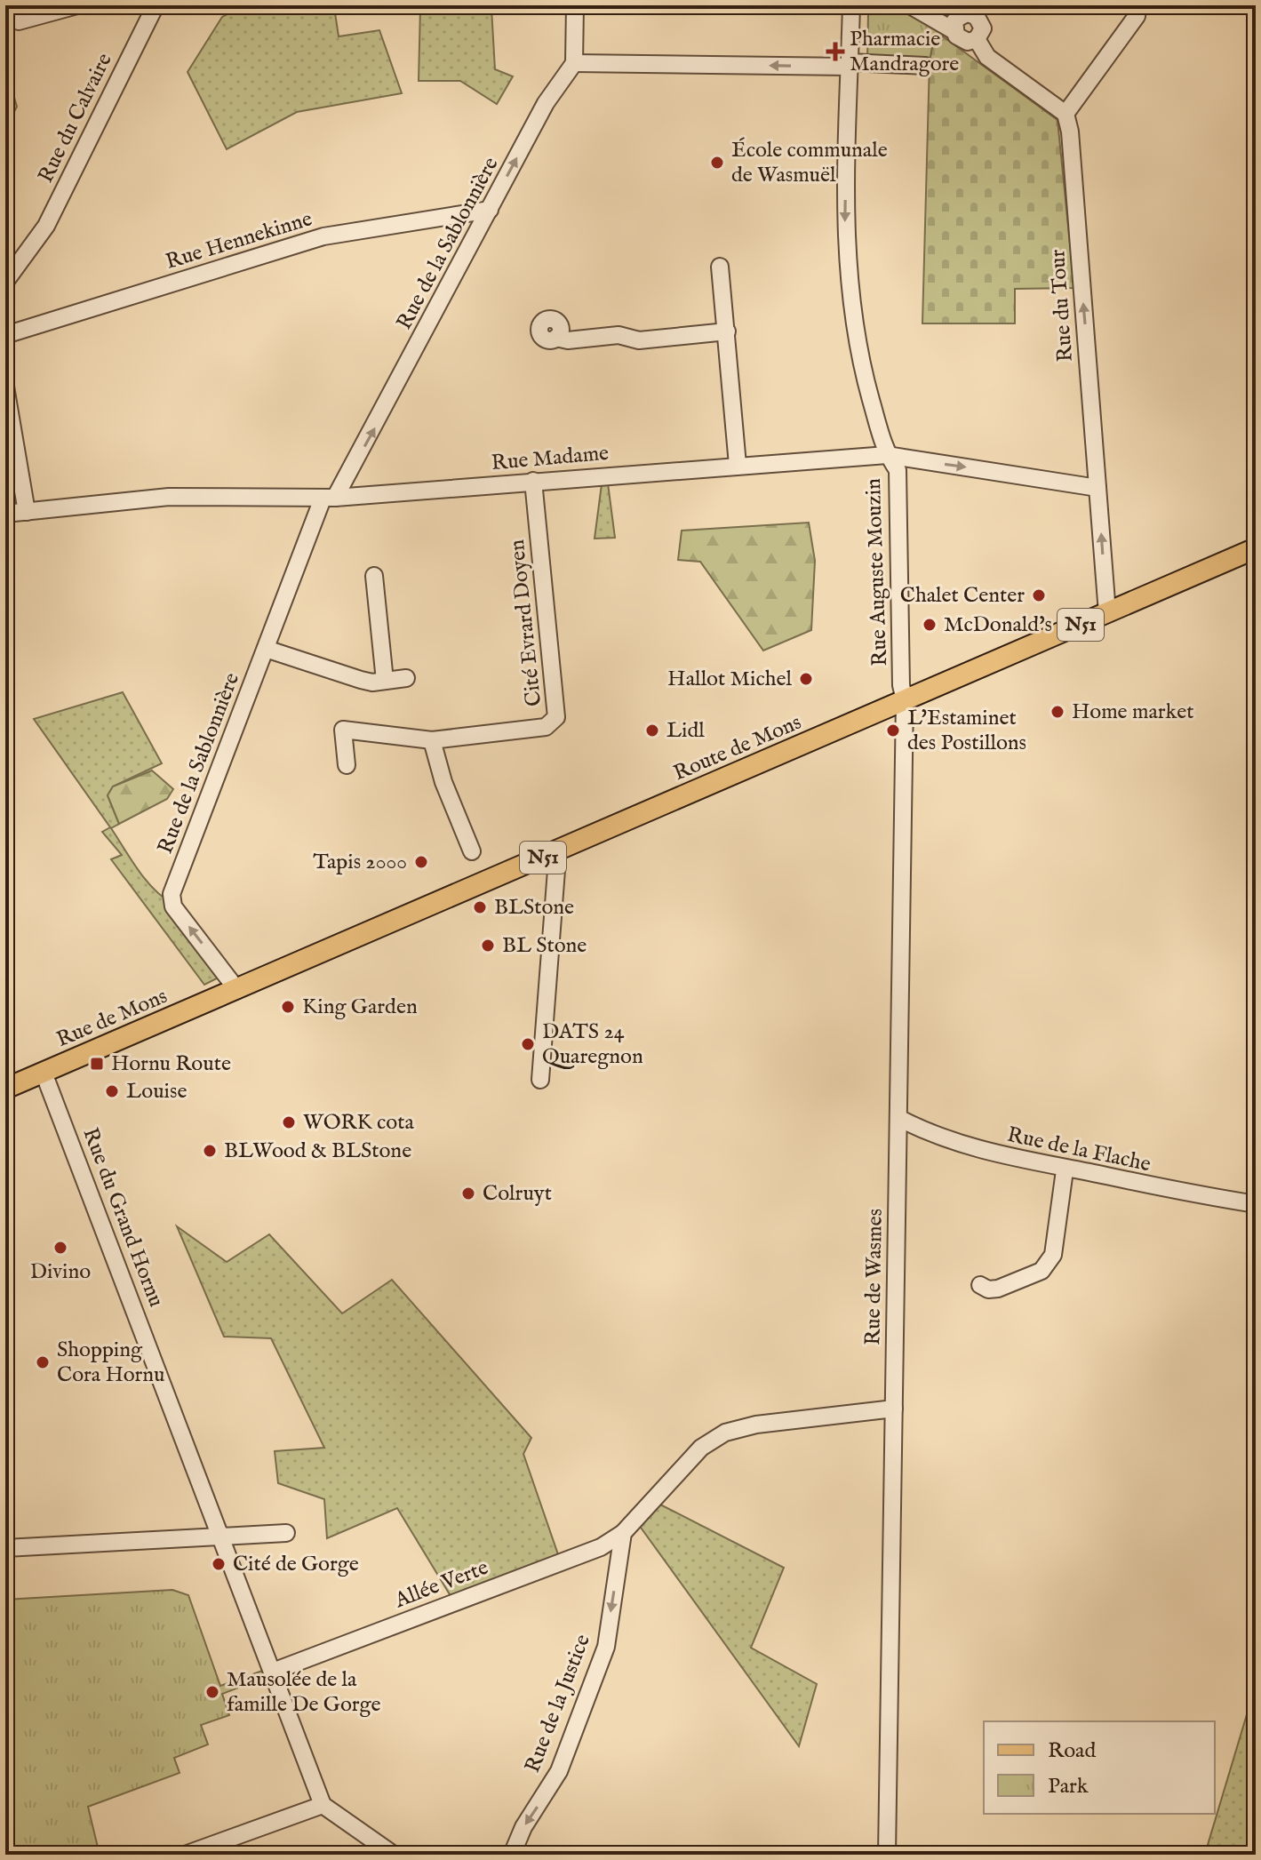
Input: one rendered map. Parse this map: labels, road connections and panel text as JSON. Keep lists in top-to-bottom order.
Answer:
{
  "streets": {
    "main road": ["N51", "Route de Mons", "Rue de Mons"],
    "street": [
      "Rue du Calvaire",
      "Rue Hennekinne",
      "Rue de la Sablonnière",
      "Rue du Tour",
      "Rue Madame",
      "Rue Auguste Mouzin",
      "Cité Evrard Doyen",
      "Rue de la Flache",
      "Rue du Grand Hornu",
      "Rue de Wasmes",
      "Allée Verte",
      "Rue de la Justice"
    ]
  },
  "crossings": [
    ["Rue Hennekinne", "Rue de la Sablonnière"],
    ["Rue de la Sablonnière", "Rue Madame"],
    ["Rue de la Sablonnière", "Route de Mons"],
    ["Rue de la Sablonnière", "Rue de Mons"],
    ["Rue du Tour", "Rue Madame"],
    ["Rue du Tour", "Route de Mons"],
    ["Rue Madame", "Rue Auguste Mouzin"],
    ["Rue Madame", "Cité Evrard Doyen"],
    ["Rue Auguste Mouzin", "Route de Mons"],
    ["Rue Auguste Mouzin", "Rue de Wasmes"],
    ["Route de Mons", "Rue de Mons"],
    ["Route de Mons", "Rue de Wasmes"],
    ["Rue de Mons", "Rue du Grand Hornu"],
    ["Rue de la Flache", "Rue de Wasmes"],
    ["Rue du Grand Hornu", "Allée Verte"],
    ["Allée Verte", "Rue de la Justice"]
  ],
  "one_way": ["Rue de la Sablonnière", "Rue du Tour", "Rue de la Justice"],
  "places": {
    "health": ["Pharmacie Mandragore"],
    "other": [
      "École communale de Wasmuël",
      "Chalet Center",
      "McDonald's",
      "Hallot Michel",
      "Home market",
      "Lidl",
      "L'Estaminet des Postillons",
      "Tapis 2000",
      "BLStone",
      "BL Stone",
      "King Garden",
      "DATS 24 Quaregnon",
      "Louise",
      "WORK cota",
      "BLWood & BLStone",
      "Colruyt",
      "Divino",
      "Shopping Cora Hornu",
      "Cité de Gorge",
      "Mausolée de la famille De Gorge"
    ],
    "transit": ["Hornu Route"]
  },
  "legend": ["Road", "Park"]
}
